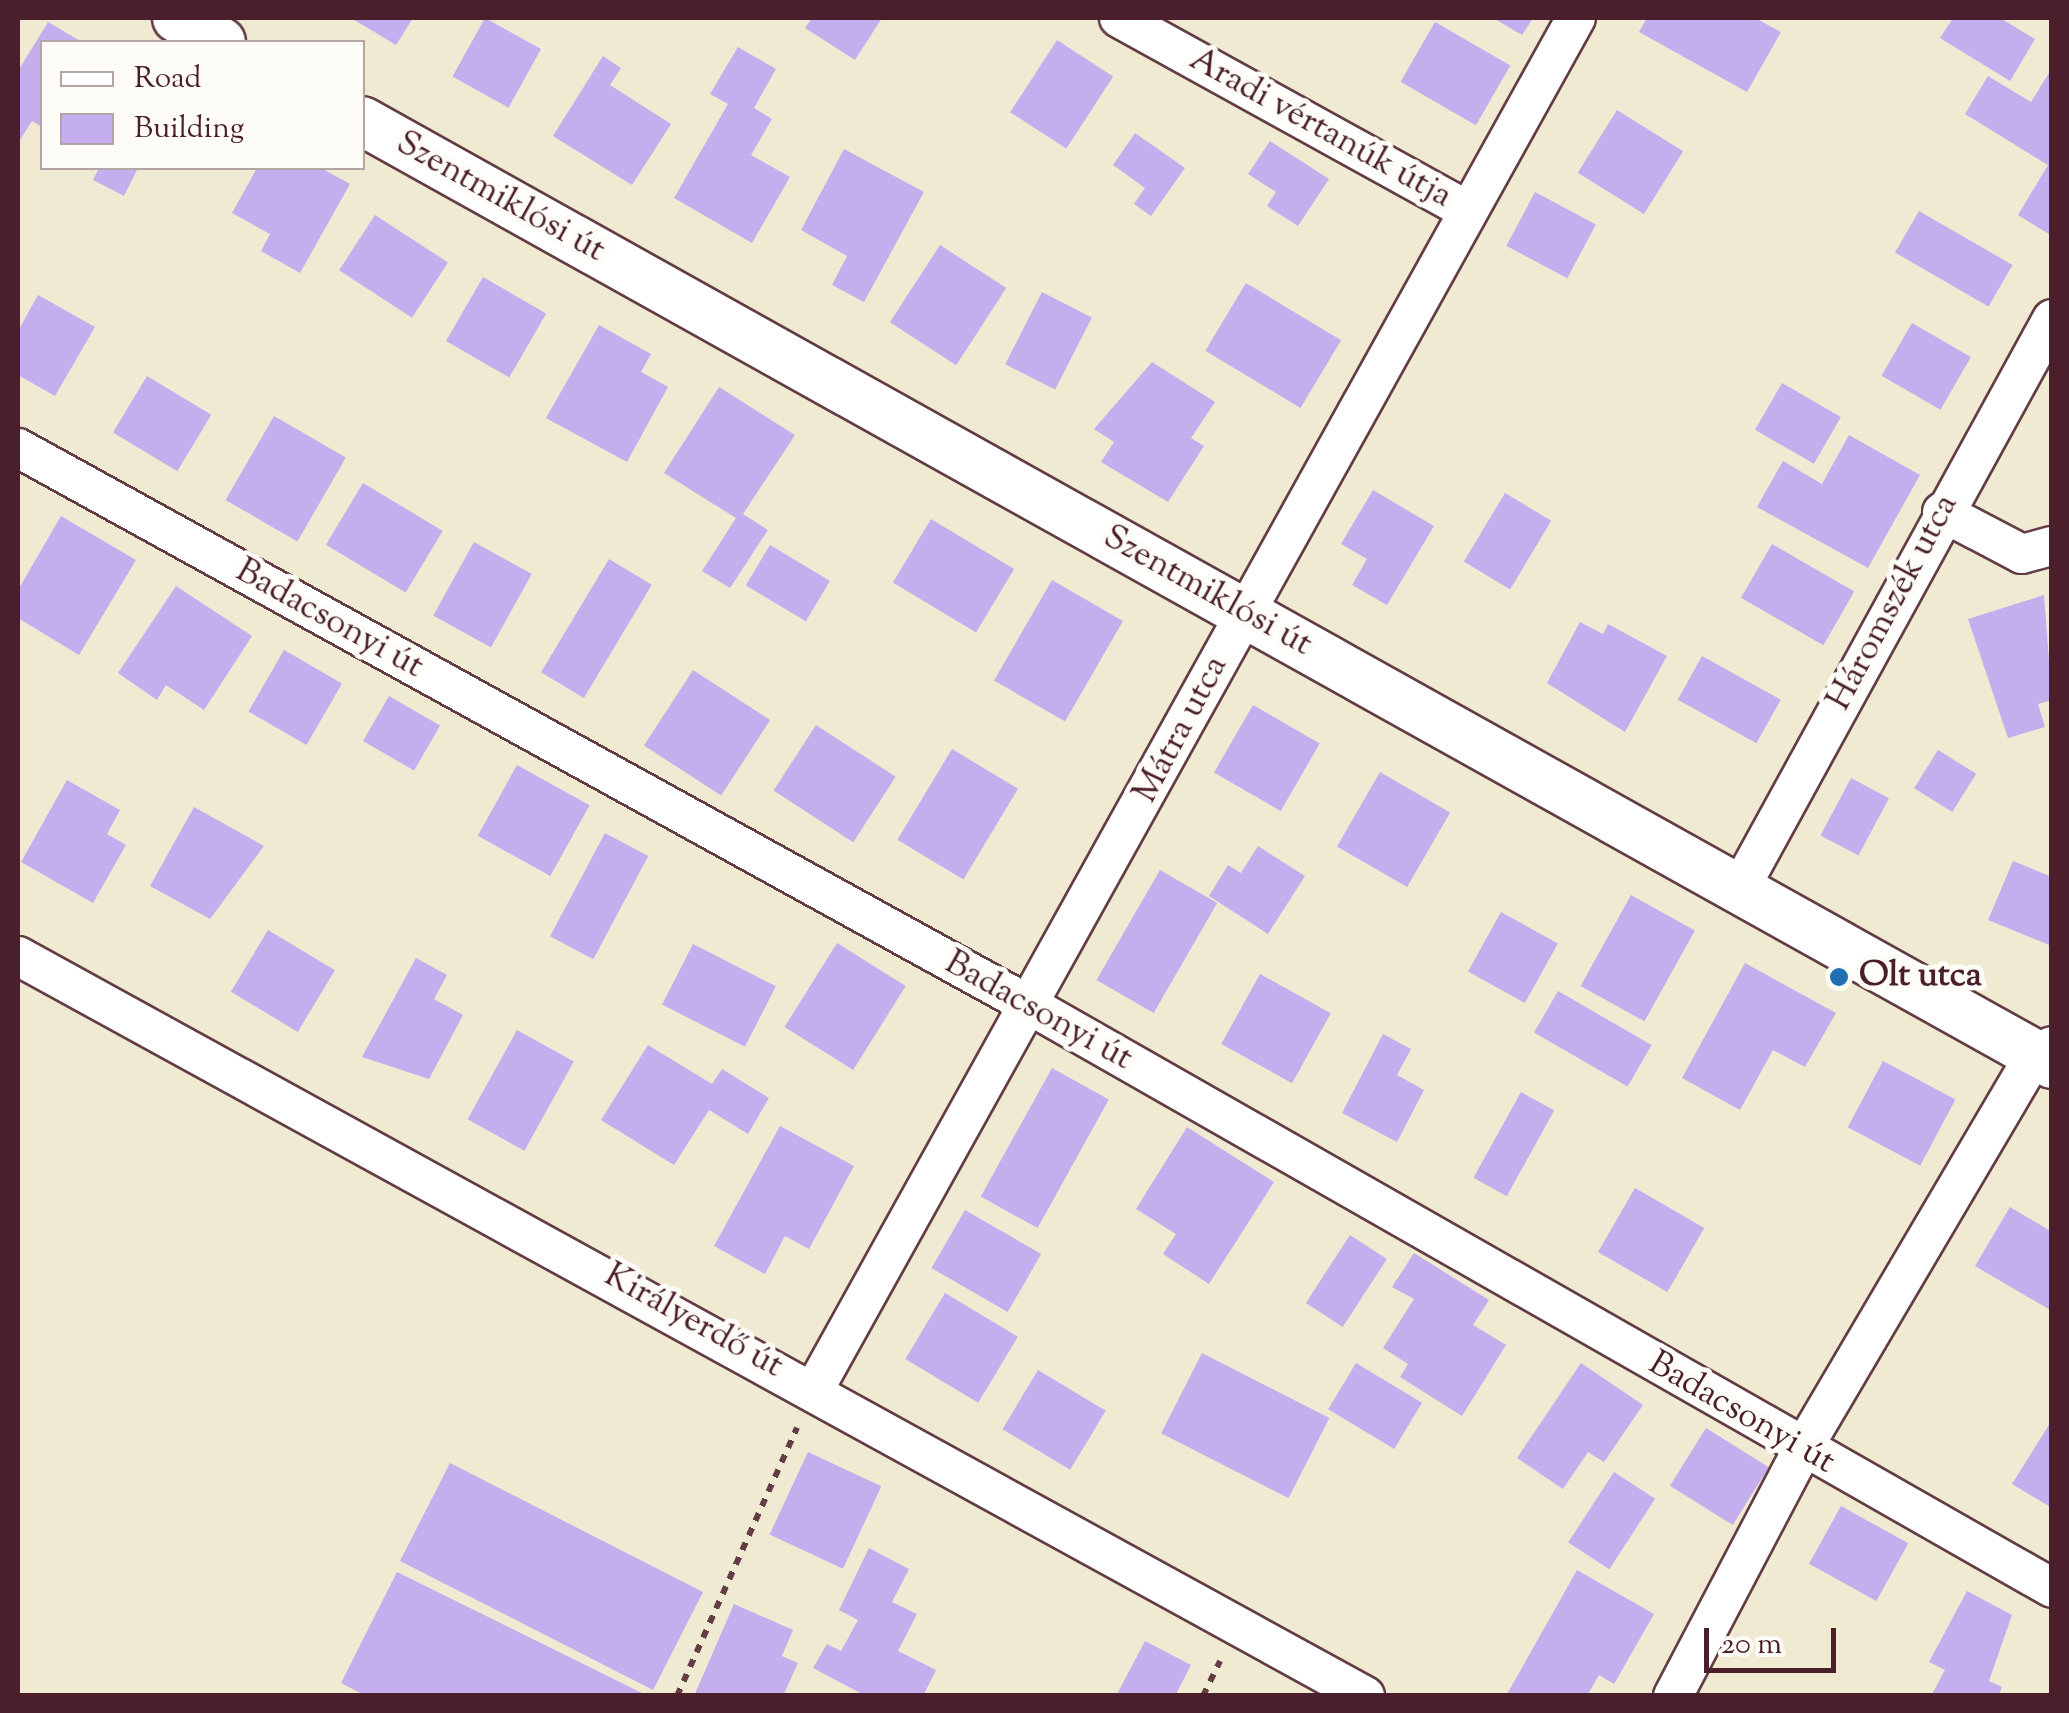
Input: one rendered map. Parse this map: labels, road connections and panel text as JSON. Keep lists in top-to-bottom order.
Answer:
{
  "streets": {
    "street": [
      "Aradi vértanúk útja",
      "Szentmiklósi út",
      "Háromszék utca",
      "Badacsonyi út",
      "Mátra utca",
      "Királyerdő út"
    ]
  },
  "crossings": [
    ["Aradi vértanúk útja", "Mátra utca"],
    ["Szentmiklósi út", "Háromszék utca"],
    ["Szentmiklósi út", "Mátra utca"],
    ["Badacsonyi út", "Mátra utca"],
    ["Mátra utca", "Királyerdő út"]
  ],
  "places": ["Olt utca"],
  "legend": ["Road", "Building"],
  "scale_bar": "20 m"
}
